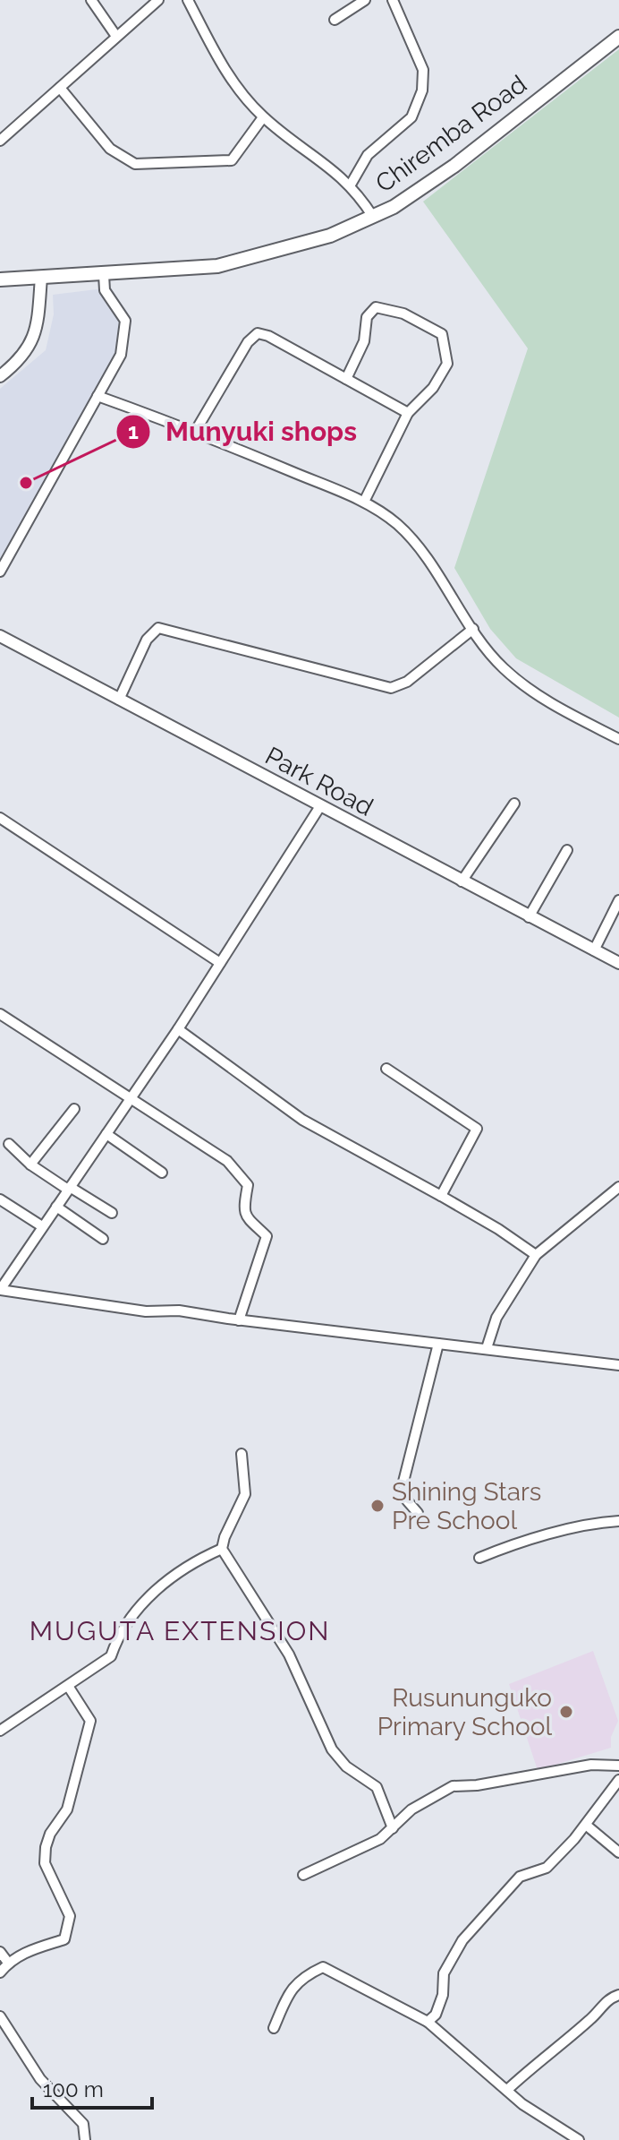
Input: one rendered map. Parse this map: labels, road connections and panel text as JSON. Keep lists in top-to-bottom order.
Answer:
{
  "streets": {
    "main road": ["Chiremba Road"],
    "street": ["Park Road"]
  },
  "districts": ["MUGUTA EXTENSION"],
  "places": ["Munyuki shops", "Shining Stars Pre School", "Rusununguko Primary School"],
  "scale_bar": "100 m"
}
